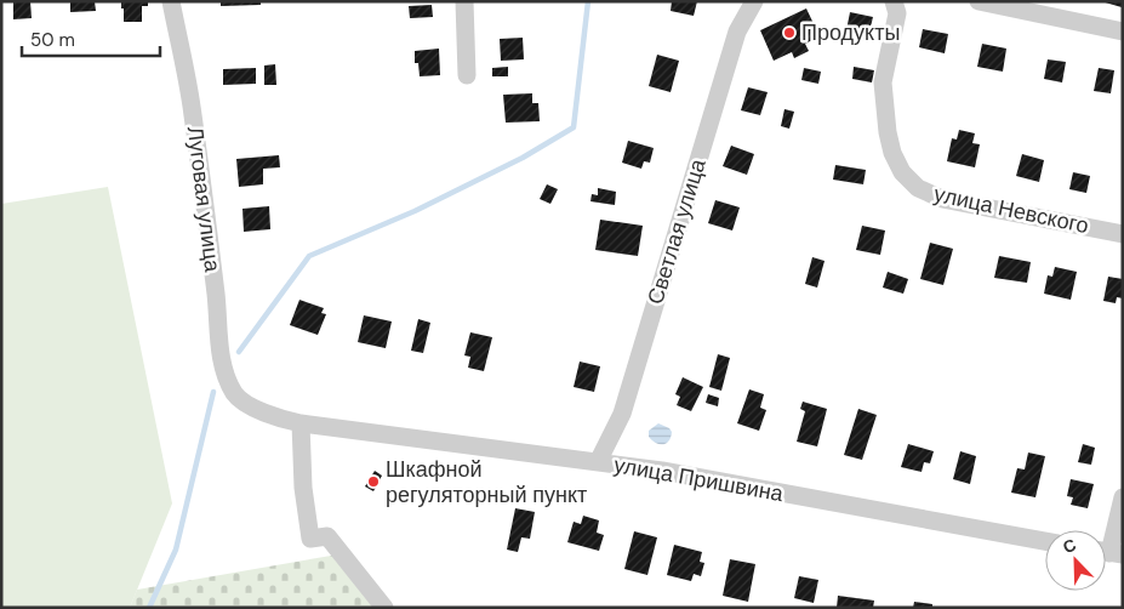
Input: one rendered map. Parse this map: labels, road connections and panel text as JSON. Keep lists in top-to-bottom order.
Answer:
{
  "streets": {
    "street": [
      "Луговая улица",
      "улица Невского",
      "Светлая улица",
      "улица Пришвина"
    ]
  },
  "crossings": [
    ["Луговая улица", "улица Пришвина"],
    ["Светлая улица", "улица Пришвина"]
  ],
  "places": ["Продукты", "Шкафной регуляторный пункт"],
  "scale_bar": "50 m",
  "north": "top left"
}
